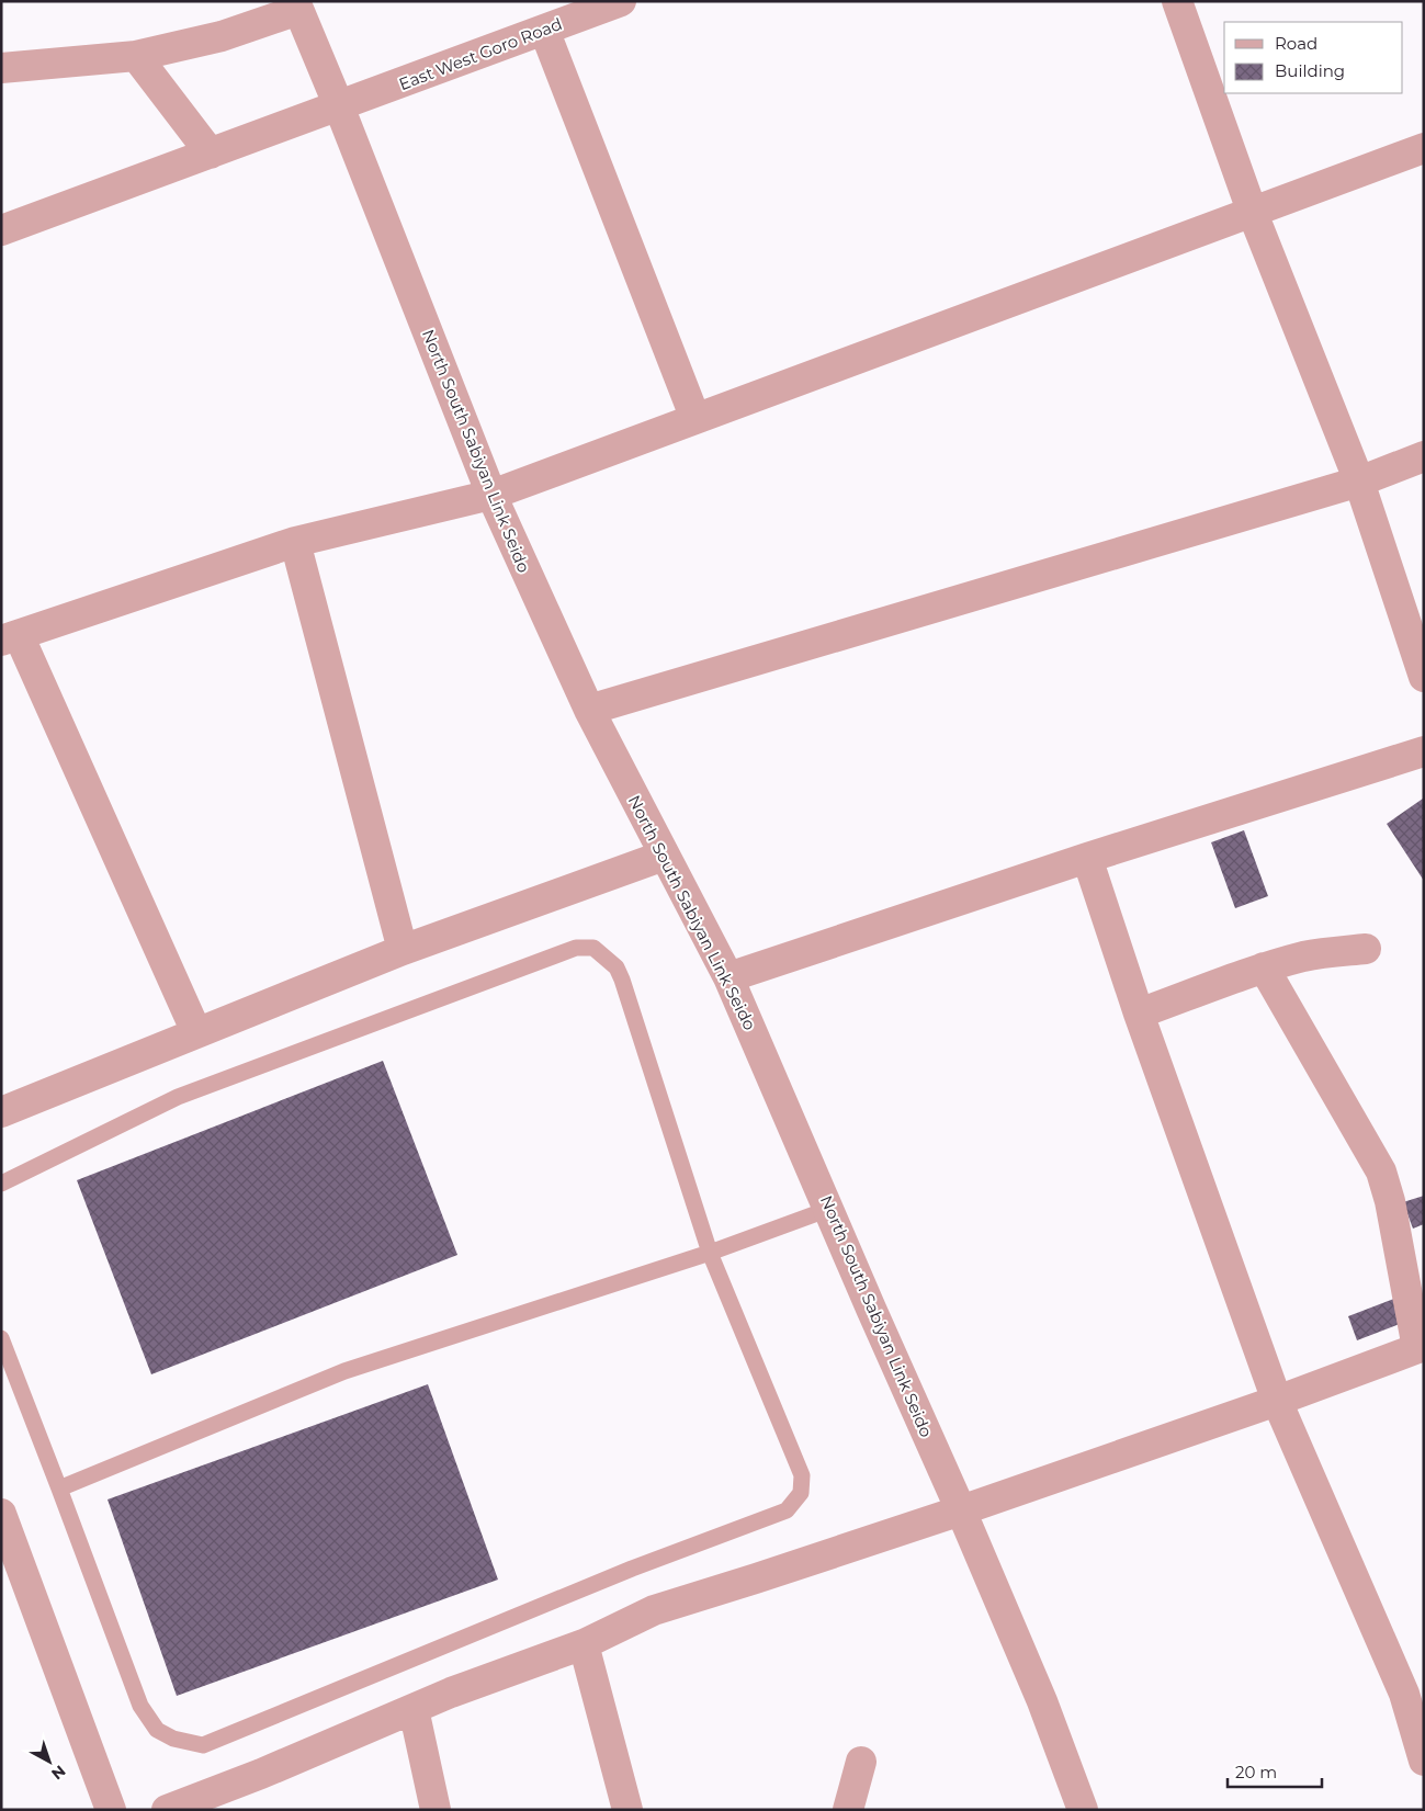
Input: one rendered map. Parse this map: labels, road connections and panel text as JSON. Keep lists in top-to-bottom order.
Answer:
{
  "streets": {
    "street": ["East West Goro Road", "North South Sabiyan Link Seido"]
  },
  "crossings": [
    ["East West Goro Road", "North South Sabiyan Link Seido"]
  ],
  "legend": ["Road", "Building"],
  "scale_bar": "20 m",
  "north": "bottom right"
}
